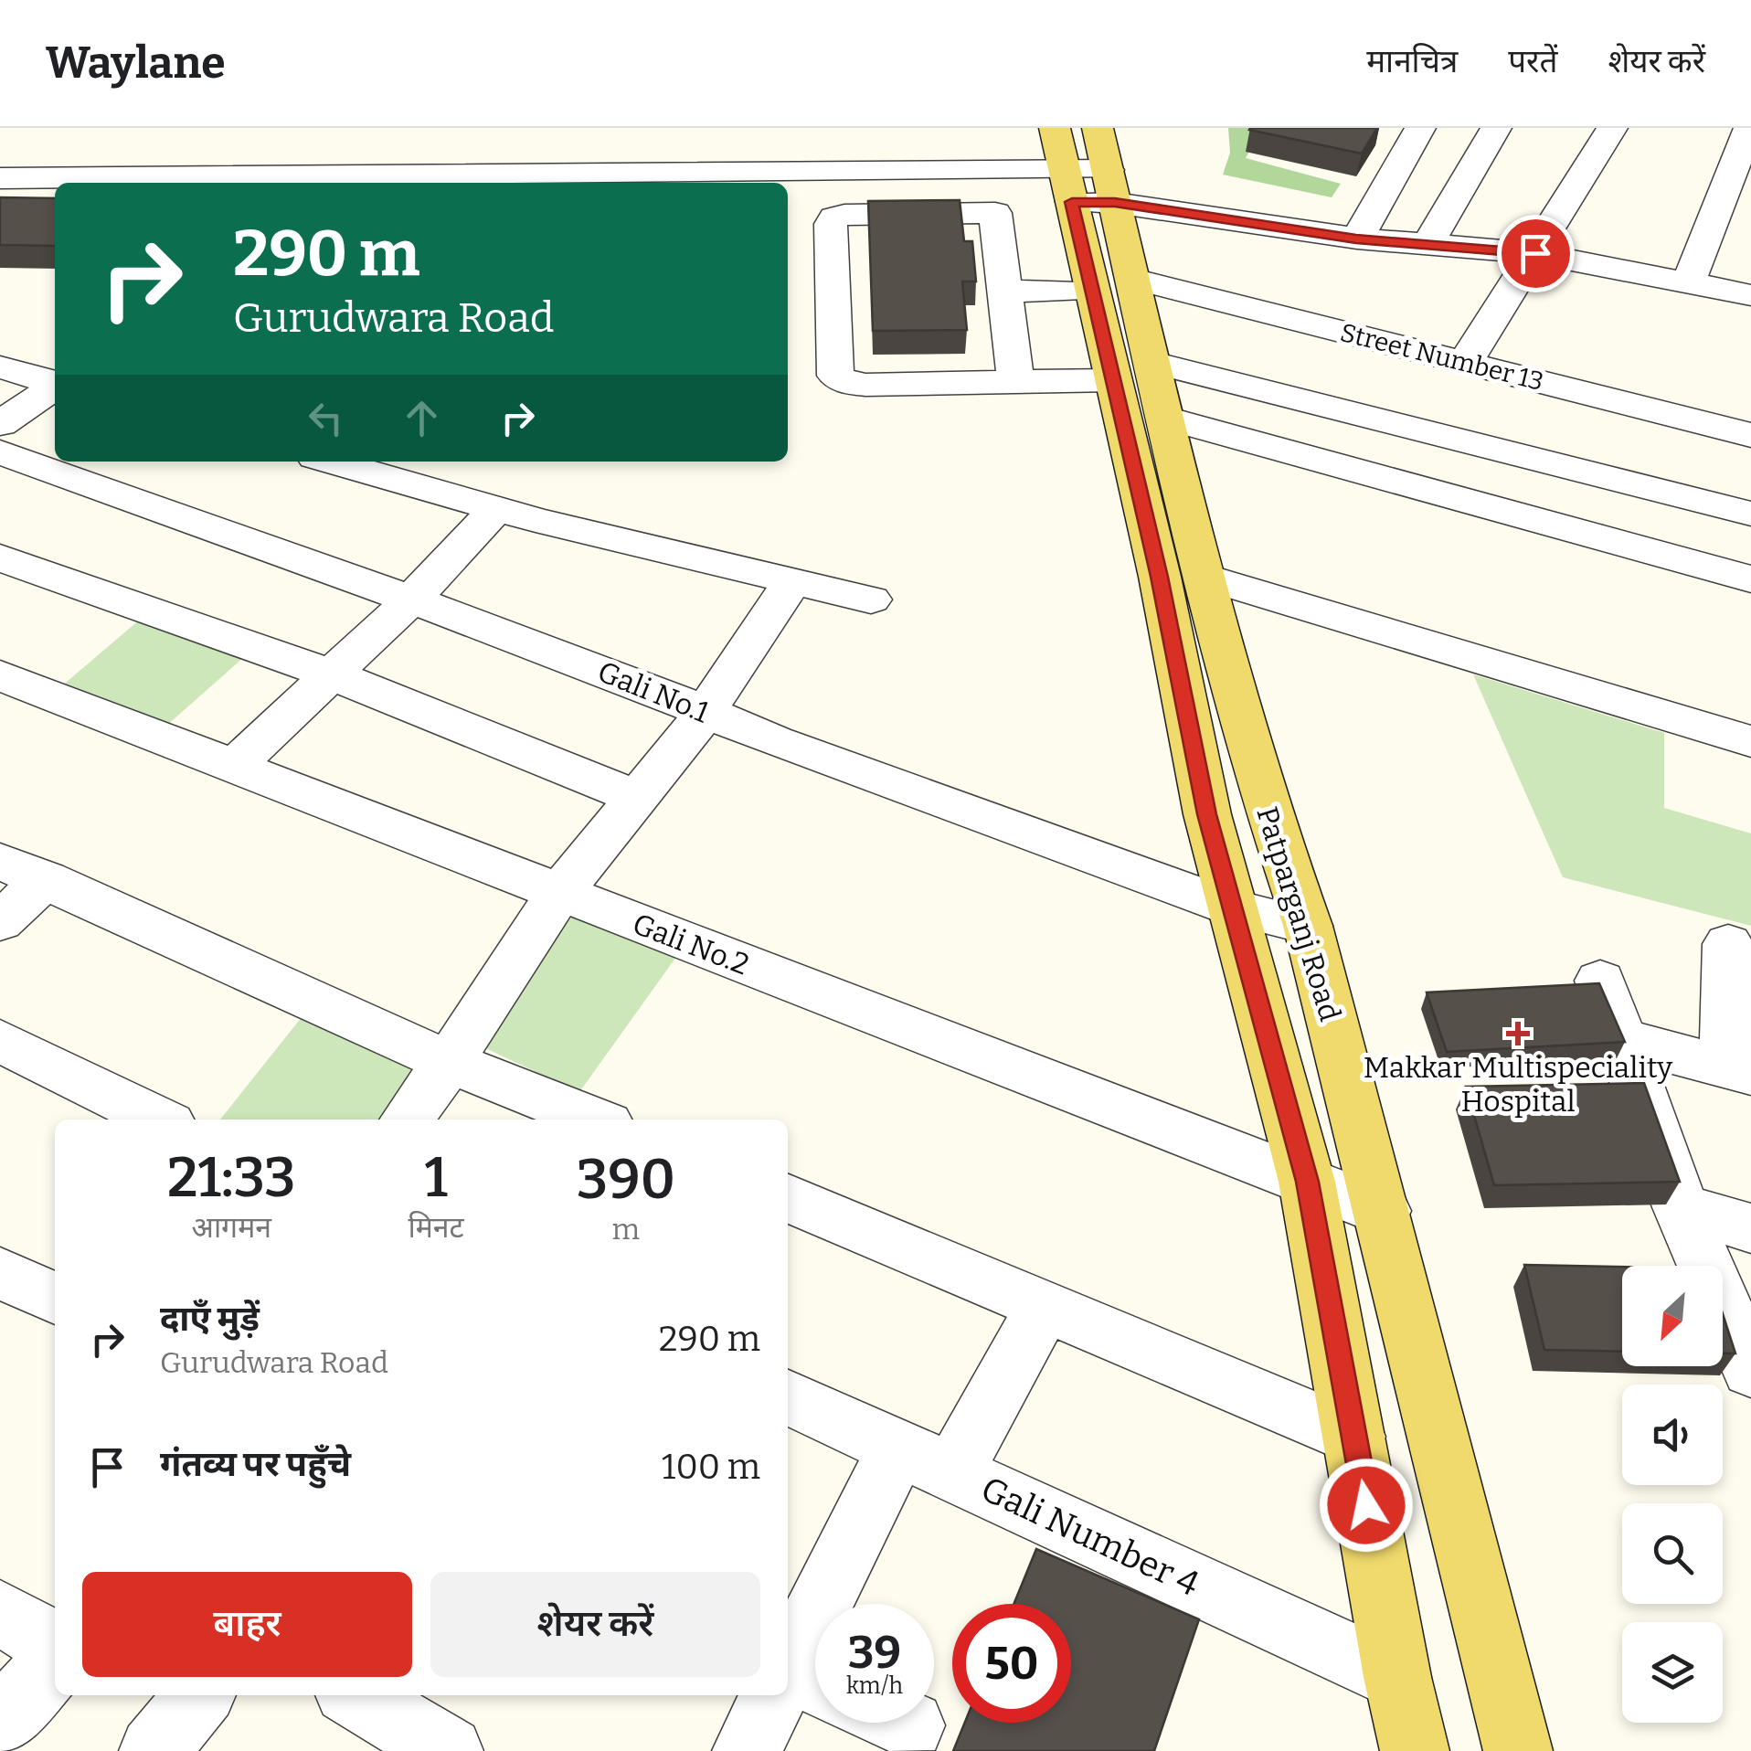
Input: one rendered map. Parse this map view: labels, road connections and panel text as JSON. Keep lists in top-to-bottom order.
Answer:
{
  "streets": {
    "main road": ["Patparganj Road"],
    "street": [
      "Street Number 13",
      "Gali No.1",
      "Gali No.2",
      "Gali Number 4"
    ]
  },
  "crossings": [
    ["Street Number 13", "Patparganj Road"],
    ["Gali No.1", "Patparganj Road"],
    ["Patparganj Road", "Gali No.2"]
  ],
  "places": {
    "health": ["Makkar Multispeciality Hospital"]
  },
  "north": "bottom left",
  "page": {
    "header": "Waylane",
    "nav": ["मानचित्र", "परतें", "शेयर करें"],
    "turn": ["290 m", "Gurudwara Road"],
    "eta": [
      "21:33",
      "आगमन",
      "1",
      "मिनट",
      "390",
      "m"
    ],
    "list": [
      {
        "name": "दाएँ मुड़ें",
        "note": "Gurudwara Road",
        "value": "290 m"
      },
      {
        "name": "गंतव्य पर पहुँचे",
        "value": "100 m"
      }
    ],
    "buttons": ["बाहर", "शेयर करें"],
    "speed": "39 km/h",
    "limit": "50"
  }
}
